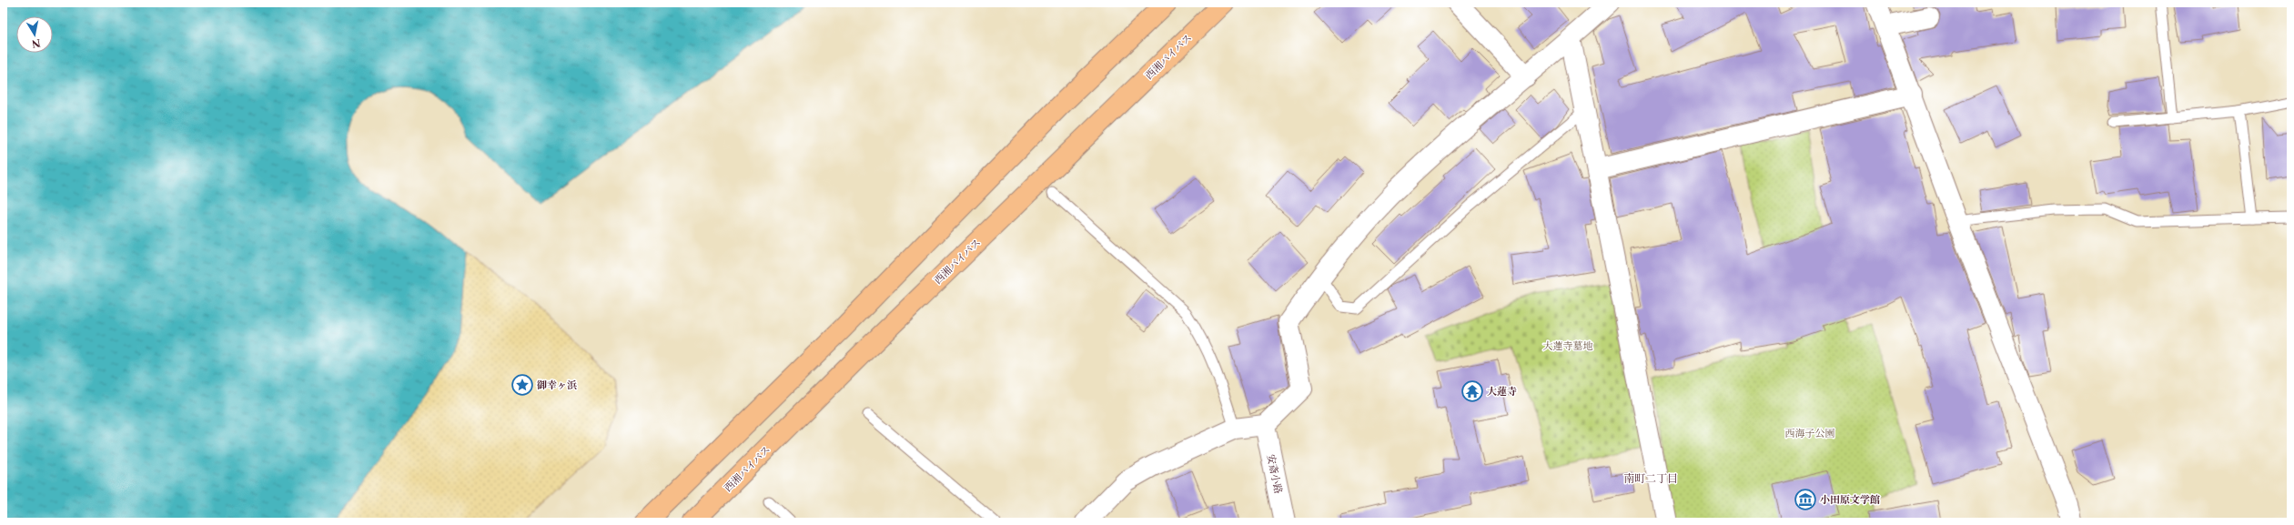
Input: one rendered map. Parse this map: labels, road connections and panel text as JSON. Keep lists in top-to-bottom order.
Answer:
{
  "streets": {
    "highway": ["西湘バイパス"],
    "street": ["安斎小路"]
  },
  "districts": ["南町二丁目"],
  "parks": ["大蓮寺墓地", "西海子公園"],
  "places": {
    "place": ["御幸ヶ浜"],
    "temple": ["大蓮寺"],
    "museum": ["小田原文学館"]
  },
  "north": "bottom"
}
